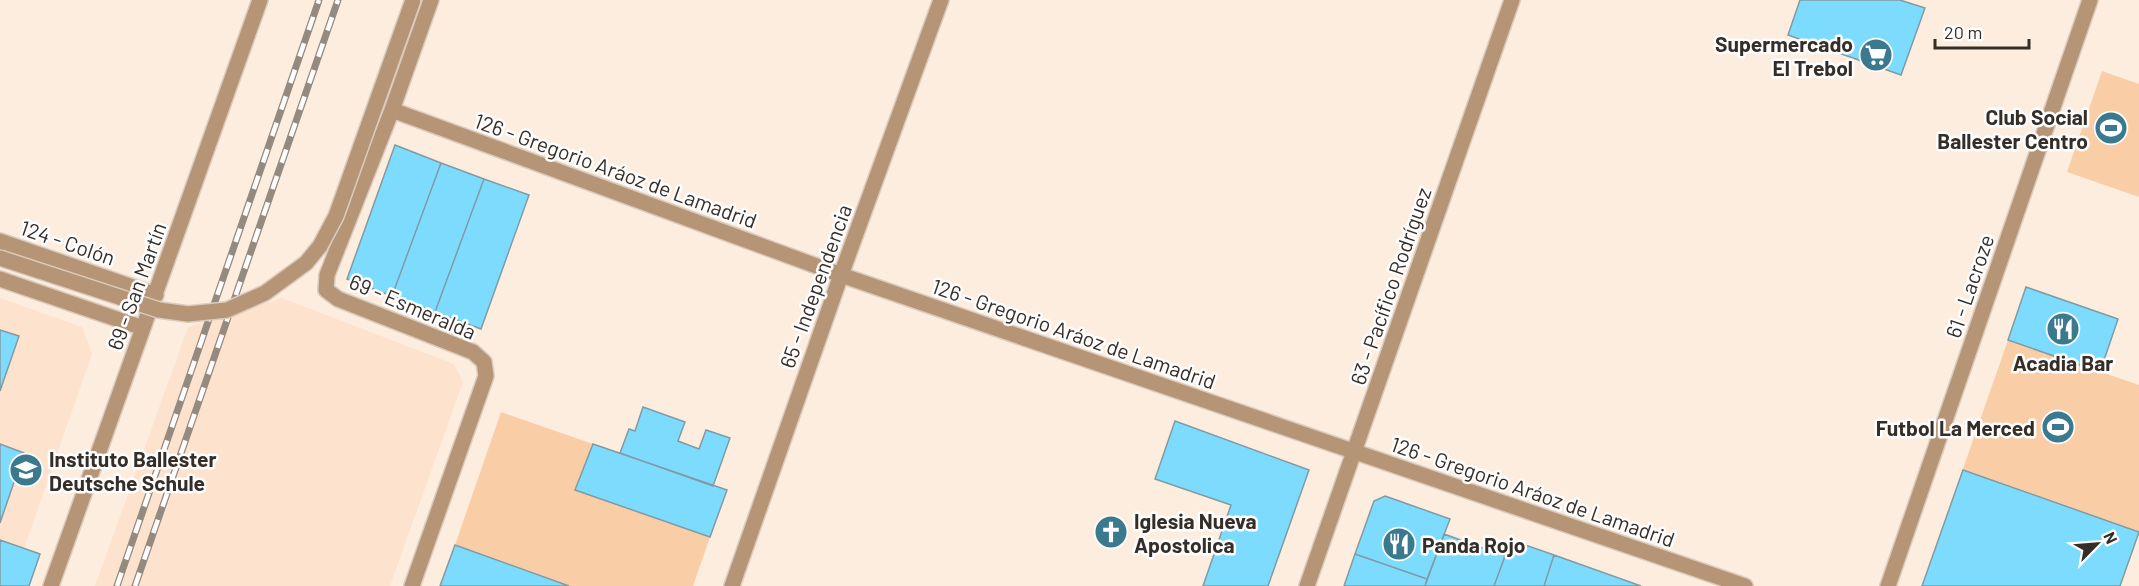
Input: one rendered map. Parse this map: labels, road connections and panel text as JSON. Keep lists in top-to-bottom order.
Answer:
{
  "streets": {
    "street": [
      "126 - Gregorio Aráoz de Lamadrid",
      "124 - Colón",
      "69 - San Martín",
      "65 - Independencia",
      "63 - Pacífico Rodríguez",
      "61 - Lacroze",
      "69 - Esmeralda"
    ]
  },
  "crossings": [
    ["126 - Gregorio Aráoz de Lamadrid", "65 - Independencia"],
    ["126 - Gregorio Aráoz de Lamadrid", "63 - Pacífico Rodríguez"],
    ["126 - Gregorio Aráoz de Lamadrid", "69 - Esmeralda"],
    ["124 - Colón", "69 - San Martín"]
  ],
  "places": {
    "supermarket": ["Supermercado El Trebol"],
    "sports": ["Club Social Ballester Centro", "Futbol La Merced"],
    "restaurant": ["Acadia Bar", "Panda Rojo"],
    "school or university": ["Instituto Ballester Deutsche Schule"],
    "church": ["Iglesia Nueva Apostolica"]
  },
  "scale_bar": "20 m",
  "north": "top right"
}
